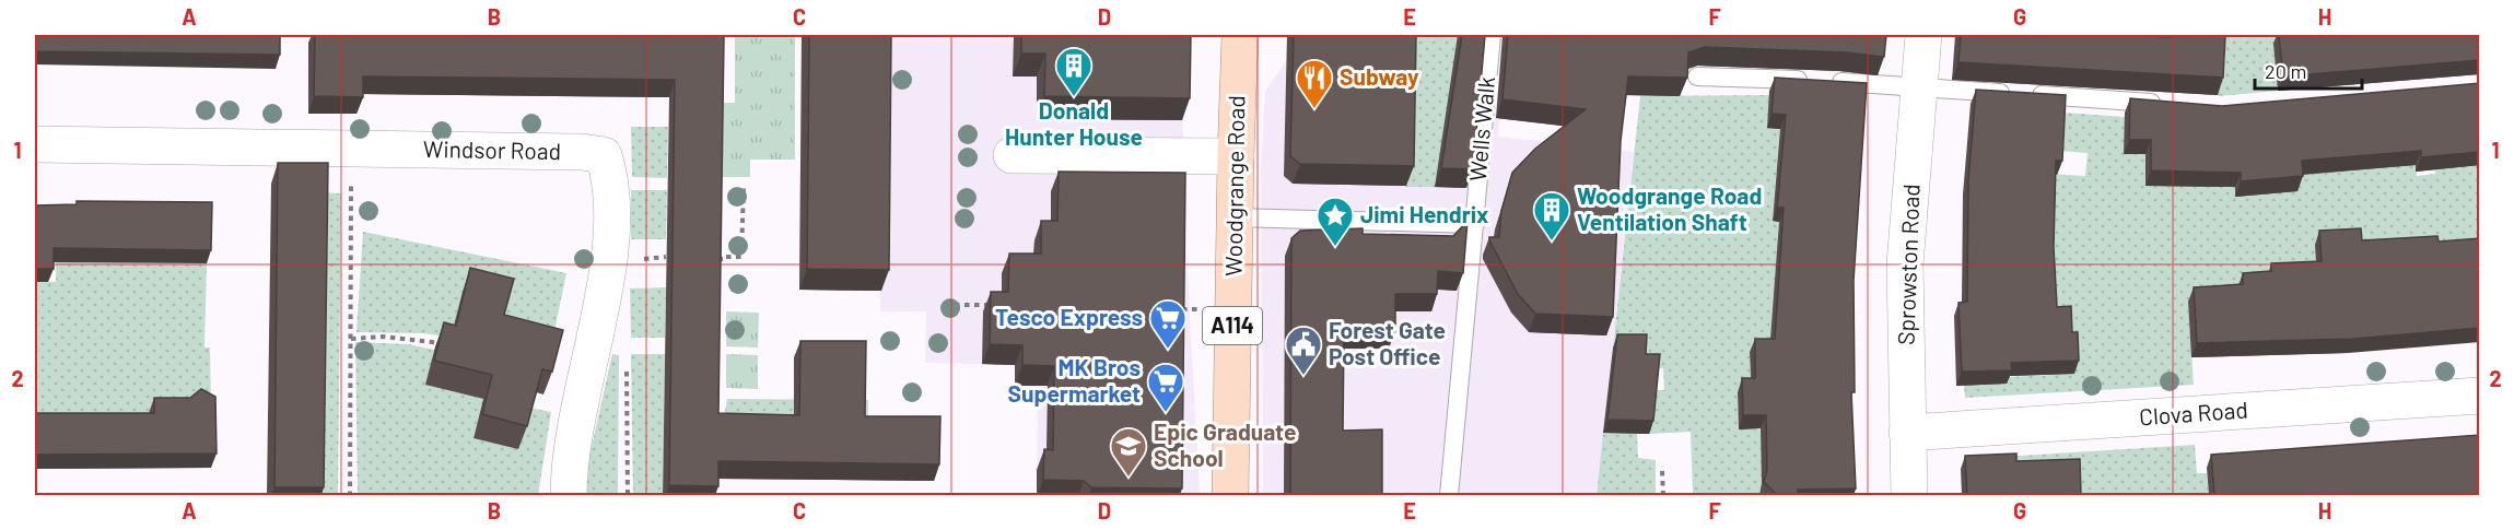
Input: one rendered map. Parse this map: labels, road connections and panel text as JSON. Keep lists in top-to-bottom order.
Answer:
{
  "streets": {
    "main road": ["Woodgrange Road", "A114"],
    "street": ["Windsor Road", "Sprowston Road", "Clova Road"],
    "lane": ["Wells Walk"]
  },
  "crossings": [
    ["Sprowston Road", "Clova Road"]
  ],
  "places": {
    "building": ["Donald Hunter House", "Woodgrange Road Ventilation Shaft"],
    "restaurant": ["Subway"],
    "place": ["Jimi Hendrix"],
    "supermarket": ["Tesco Express", "MK Bros Supermarket"],
    "public building": ["Forest Gate Post Office"],
    "school or university": ["Epic Graduate School"]
  },
  "scale_bar": "20 m",
  "grid": {
    "columns": [
      "A",
      "B",
      "C",
      "D",
      "E",
      "F",
      "G",
      "H"
    ],
    "rows": ["1", "2"]
  }
}
